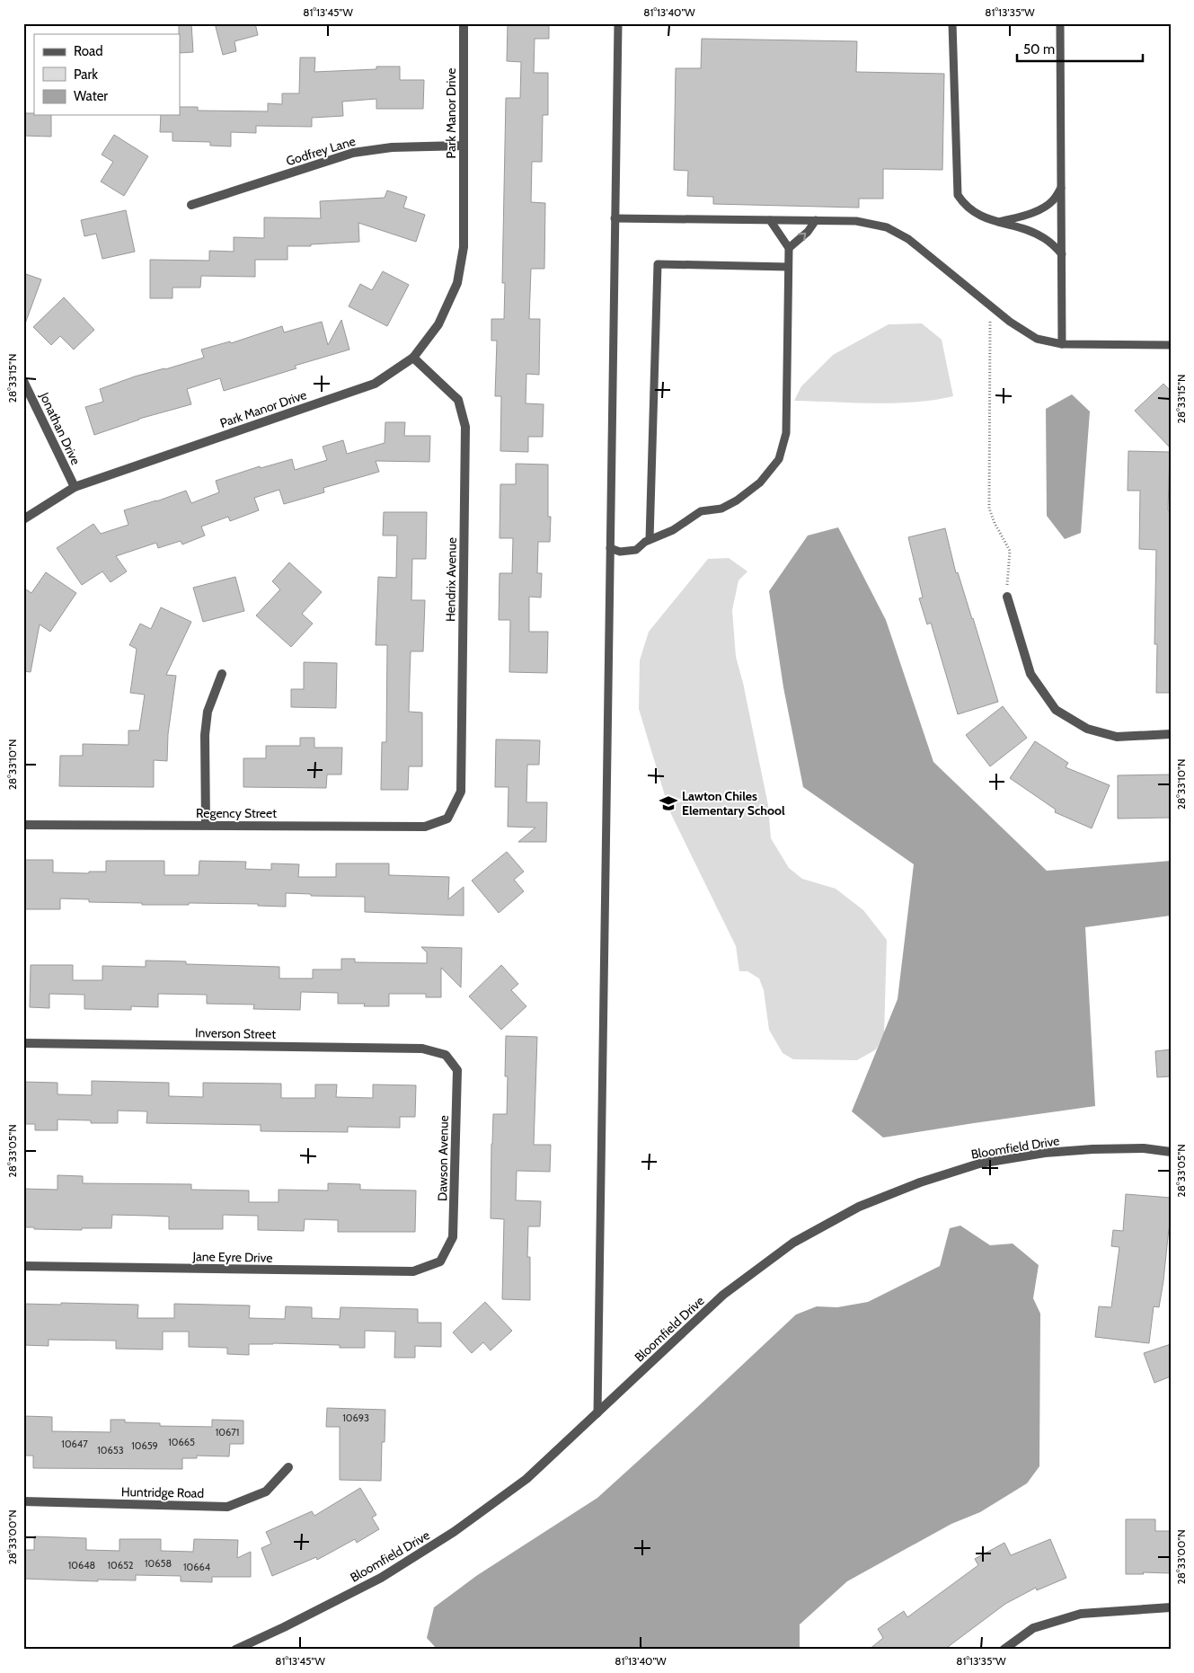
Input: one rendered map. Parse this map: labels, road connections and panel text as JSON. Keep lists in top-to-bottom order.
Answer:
{
  "streets": {
    "street": [
      "Park Manor Drive",
      "Godfrey Lane",
      "Jonathan Drive",
      "Hendrix Avenue",
      "Regency Street",
      "Inverson Street",
      "Bloomfield Drive",
      "Dawson Avenue",
      "Jane Eyre Drive",
      "Huntridge Road"
    ]
  },
  "crossings": [
    ["Park Manor Drive", "Godfrey Lane"],
    ["Park Manor Drive", "Jonathan Drive"],
    ["Park Manor Drive", "Hendrix Avenue"],
    ["Hendrix Avenue", "Regency Street"],
    ["Inverson Street", "Dawson Avenue"],
    ["Dawson Avenue", "Jane Eyre Drive"]
  ],
  "places": {
    "school or university": ["Lawton Chiles Elementary School"]
  },
  "house_numbers": [
    "10693",
    "10671",
    "10665",
    "10647",
    "10659",
    "10653",
    "10658",
    "10648",
    "10652",
    "10664"
  ],
  "legend": ["Road", "Park", "Water"],
  "scale_bar": "50 m",
  "coordinates": [
    "81°13'45\"W",
    "81°13'40\"W",
    "81°13'35\"W",
    "28°33'15\"N",
    "28°33'10\"N",
    "28°33'05\"N",
    "28°33'00\"N"
  ]
}
